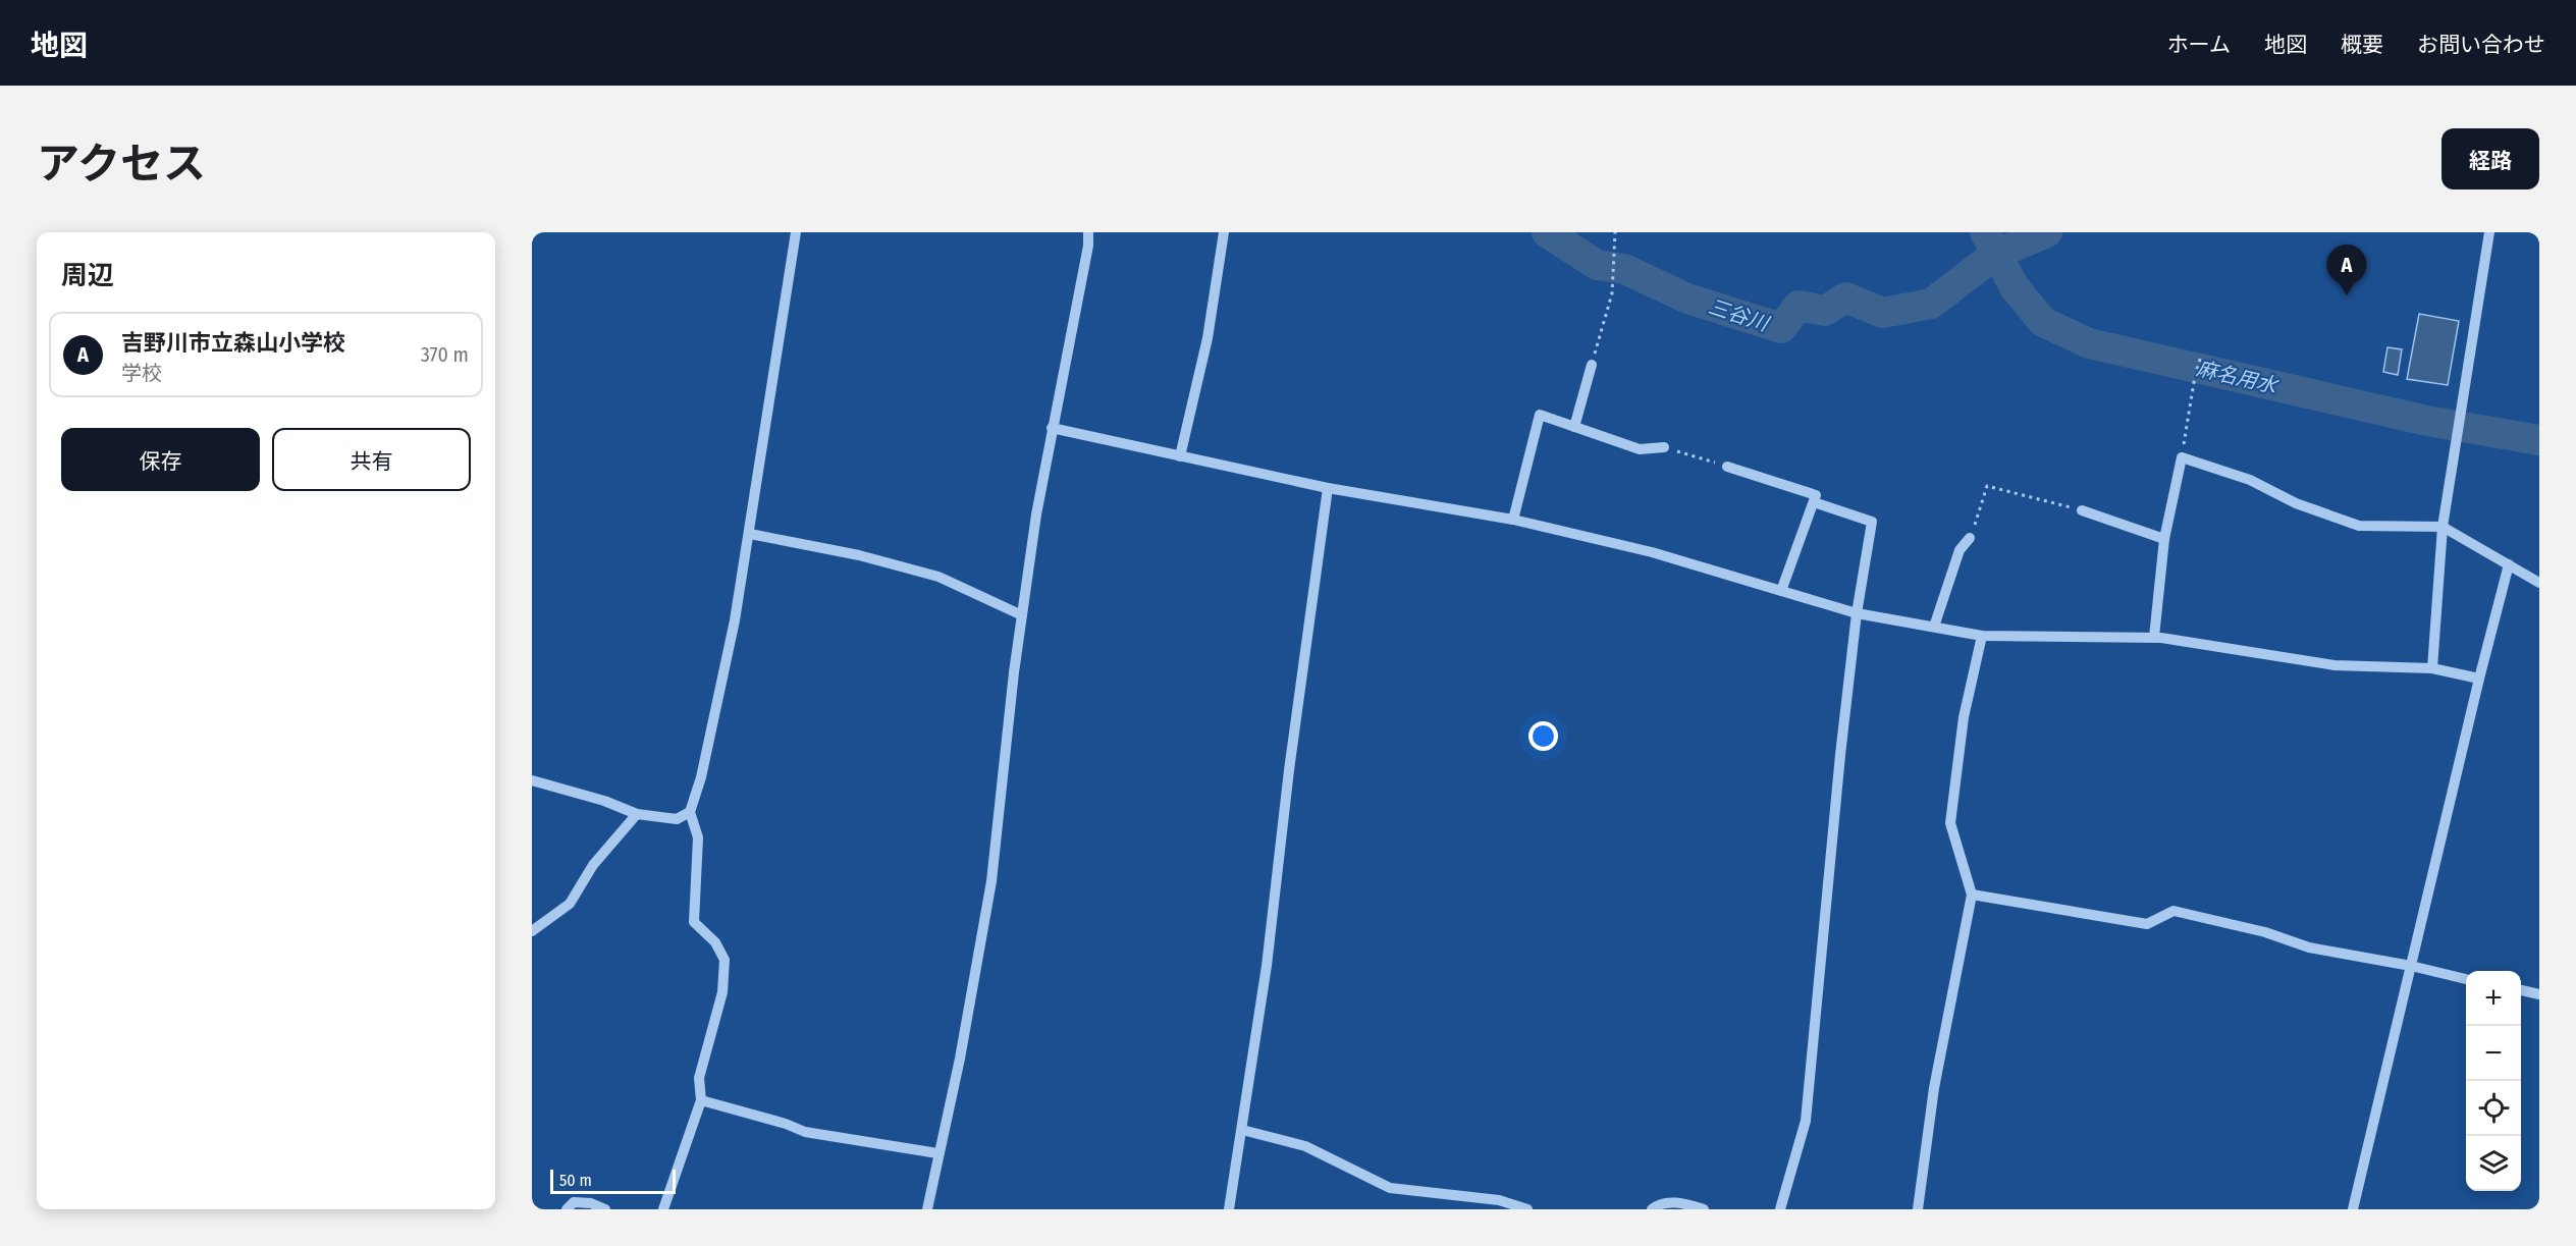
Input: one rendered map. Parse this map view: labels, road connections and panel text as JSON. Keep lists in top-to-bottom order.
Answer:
{
  "water": ["三谷川", "麻名用水"],
  "scale_bar": "50 m",
  "page": {
    "header": "地図",
    "nav": [
      "ホーム",
      "地図",
      "概要",
      "お問い合わせ"
    ],
    "title": "アクセス",
    "buttons": [
      "経路",
      ["保存", "共有"]
    ],
    "heading": "周辺",
    "pins": "A",
    "list": [
      {
        "mark": "A",
        "name": "吉野川市立森山小学校",
        "note": "学校",
        "value": "370 m"
      }
    ],
    "map_buttons": ["+", "−"],
    "scale": "50 m"
  }
}
